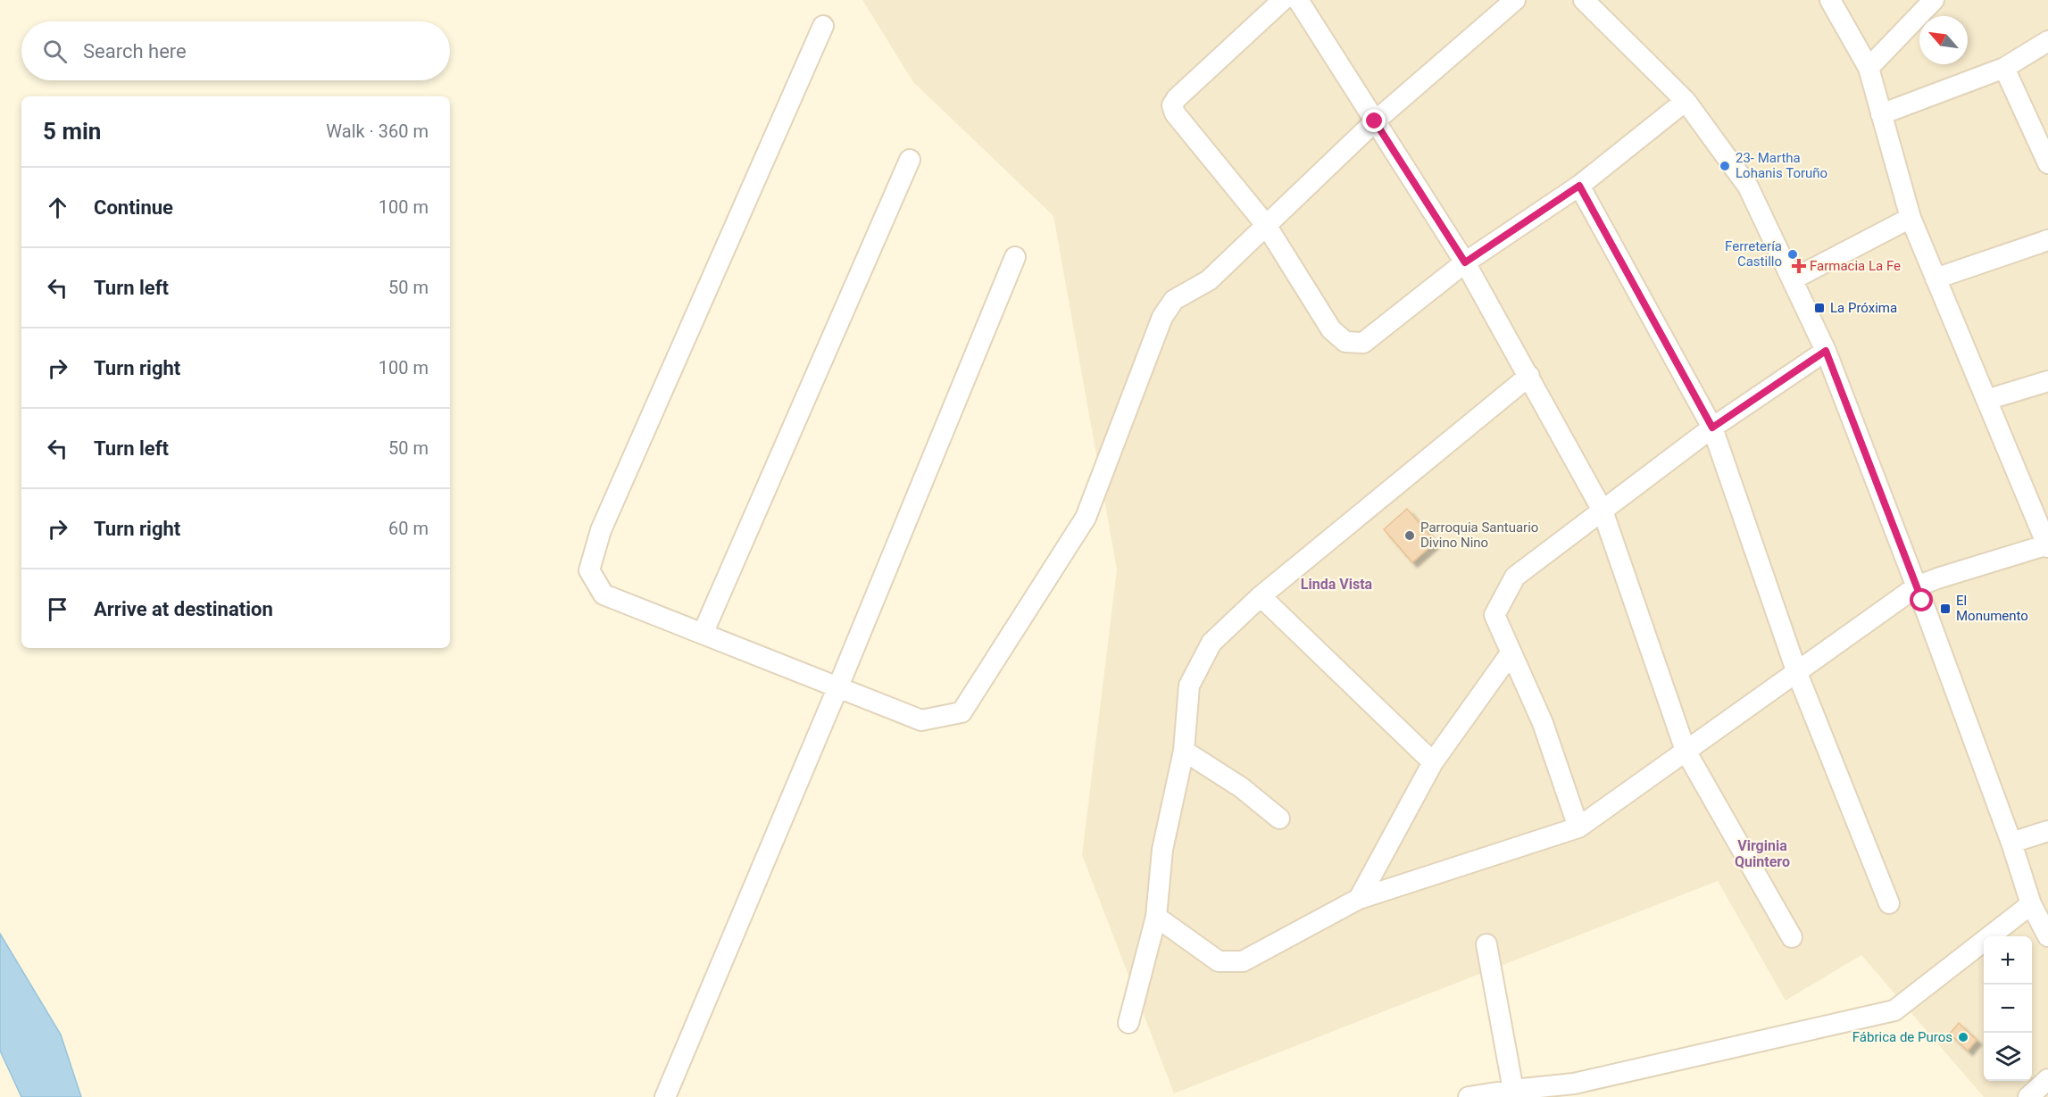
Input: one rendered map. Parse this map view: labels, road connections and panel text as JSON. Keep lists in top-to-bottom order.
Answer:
{
  "districts": ["Linda Vista", "Virginia Quintero"],
  "places": {
    "other": [
      "23- Martha Lohanis Toruño",
      "Ferretería Castillo",
      "Parroquia Santuario Divino Nino",
      "Fábrica de Puros"
    ],
    "health": ["Farmacia La Fe"],
    "transit": ["La Próxima", "El Monumento"]
  },
  "north": "top left",
  "page": {
    "search": "Search here",
    "heading": ["5 min", "Walk · 360 m"],
    "list": [
      ["Continue", "100 m"],
      ["Turn left", "50 m"],
      ["Turn right", "100 m"],
      ["Turn left", "50 m"],
      ["Turn right", "60 m"],
      "Arrive at destination"
    ],
    "map_buttons": ["+", "−"]
  }
}
